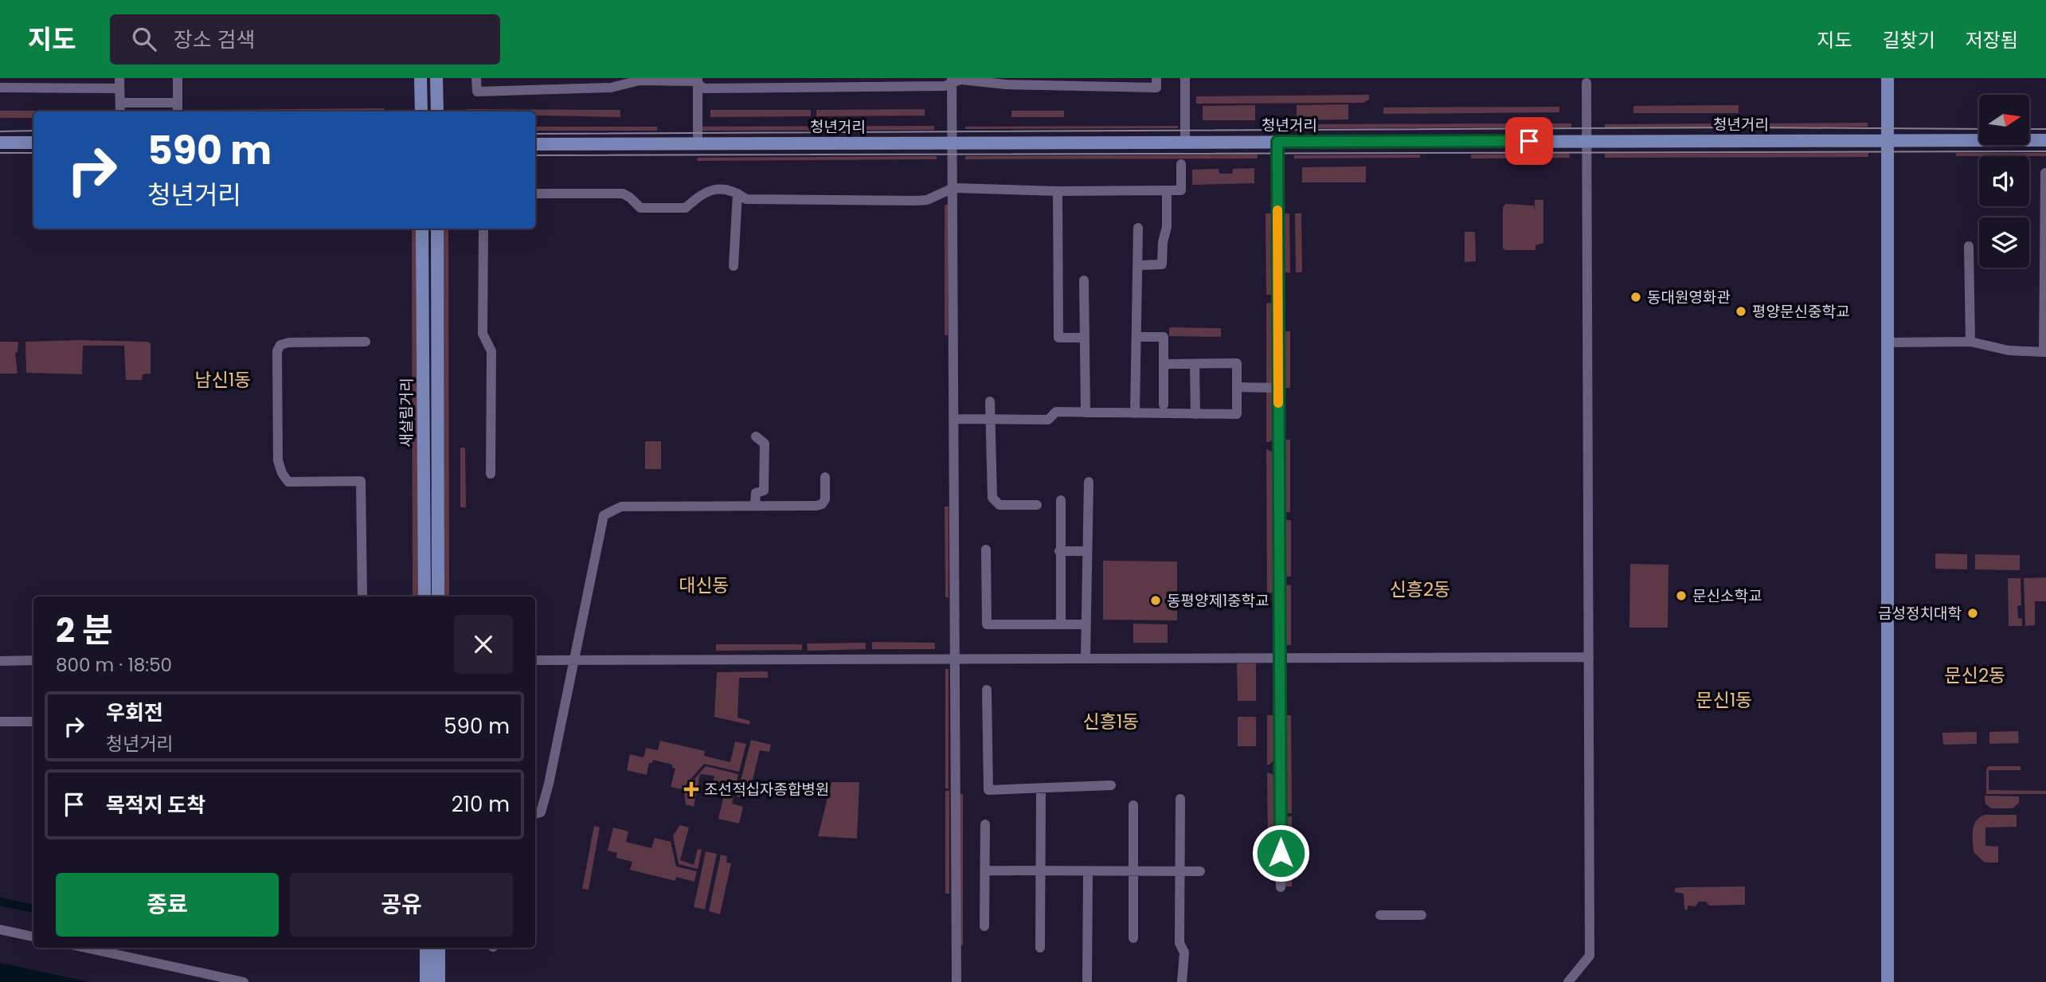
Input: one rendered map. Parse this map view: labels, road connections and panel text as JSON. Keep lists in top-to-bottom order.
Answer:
{
  "streets": {
    "main road": ["청년거리", "새살림거리"]
  },
  "districts": [
    "남신1동",
    "대신동",
    "신흥2동",
    "문신2동",
    "문신1동",
    "신흥1동"
  ],
  "places": {
    "other": [
      "동대원영화관",
      "평양문신중학교",
      "문신소학교",
      "동평양제1중학교",
      "금성정치대학"
    ],
    "health": ["조선적십자종합병원"]
  },
  "north": "right",
  "page": {
    "header": "지도",
    "search": "장소 검색",
    "nav": ["지도", "길찾기", "저장됨"],
    "turn": ["590 m", "청년거리"],
    "heading": ["2 분", "800 m · 18:50"],
    "list": [
      {
        "name": "우회전",
        "note": "청년거리",
        "value": "590 m"
      },
      {
        "name": "목적지 도착",
        "value": "210 m"
      }
    ],
    "buttons": ["종료", "공유"]
  }
}
